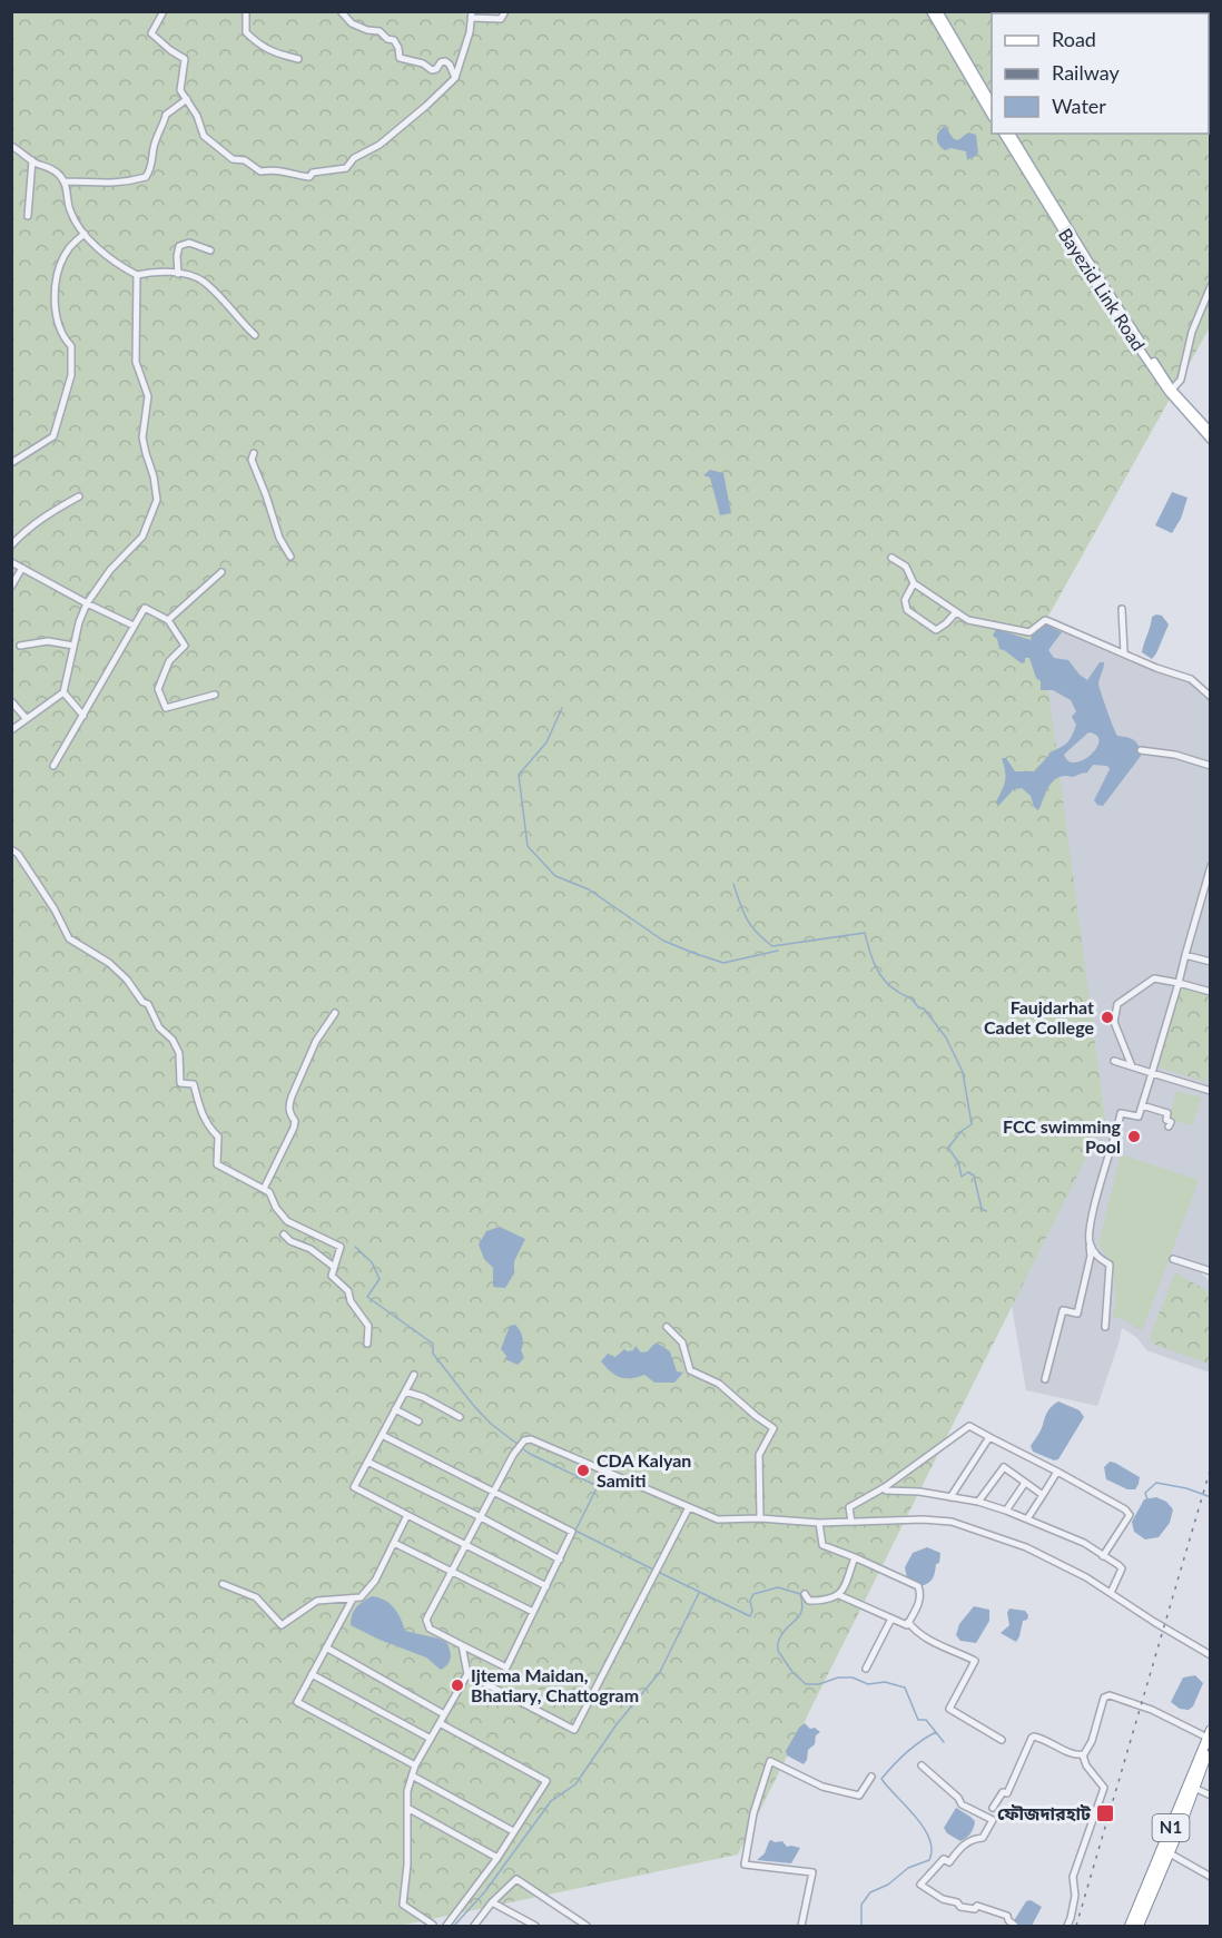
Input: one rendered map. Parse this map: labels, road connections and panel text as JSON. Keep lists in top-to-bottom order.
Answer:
{
  "streets": {
    "highway": ["N1"],
    "main road": ["Bayezid Link Road"]
  },
  "places": {
    "other": [
      "Faujdarhat Cadet College",
      "FCC swimming Pool",
      "CDA Kalyan Samiti",
      "Ijtema Maidan, Bhatiary, Chattogram"
    ],
    "transit": ["ফৌজদারহাট"]
  },
  "legend": ["Road", "Railway", "Water"]
}
